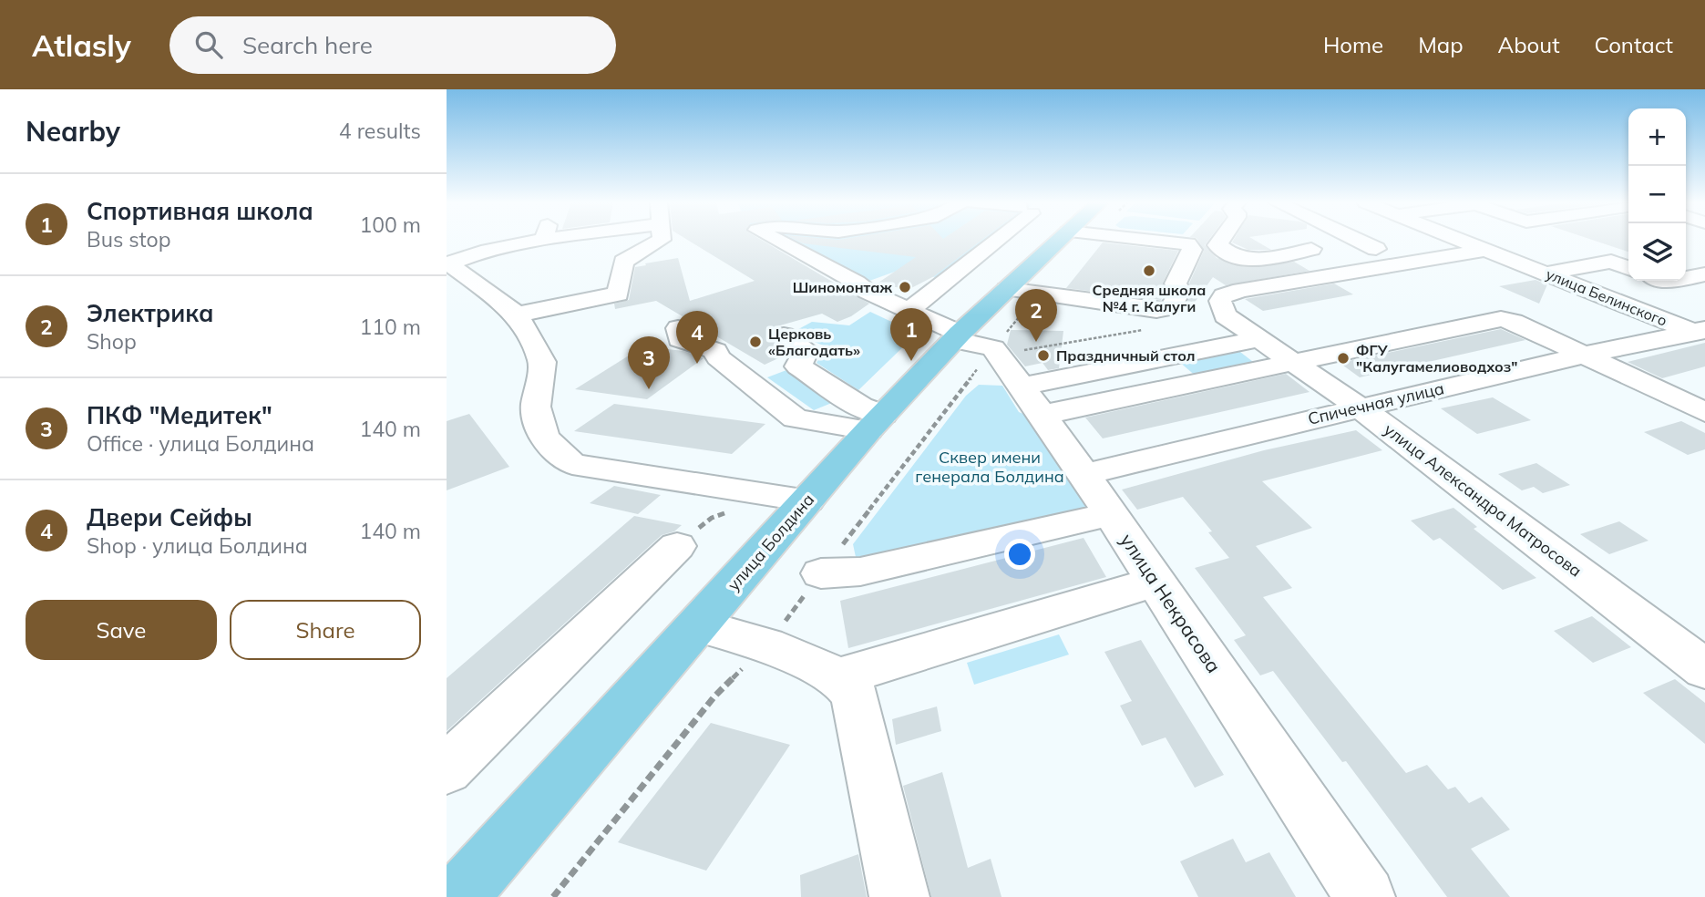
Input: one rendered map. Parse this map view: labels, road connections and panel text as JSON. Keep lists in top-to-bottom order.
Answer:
{
  "streets": {
    "main road": ["улица Болдина"],
    "street": [
      "улица Белинского",
      "Спичечная улица",
      "улица Александра Матросова",
      "улица Некрасова"
    ]
  },
  "crossings": [
    ["улица Белинского", "Спичечная улица"],
    ["Спичечная улица", "улица Александра Матросова"],
    ["Спичечная улица", "улица Некрасова"]
  ],
  "parks": ["Сквер имени генерала Болдина"],
  "places": [
    "Средняя школа №4 г. Калуги",
    "Шиномонтаж",
    "Церковь «Благодать»",
    "Праздничный стол",
    "ФГУ \"Калугамелиоводхоз\""
  ],
  "page": {
    "header": "Atlasly",
    "search": "Search here",
    "nav": [
      "Home",
      "Map",
      "About",
      "Contact"
    ],
    "heading": ["Nearby", "4 results"],
    "map_buttons": ["+", "−"],
    "list": [
      {
        "mark": "1",
        "name": "Спортивная школа",
        "note": "Bus stop",
        "value": "100 m"
      },
      {
        "mark": "2",
        "name": "Электрика",
        "note": "Shop",
        "value": "110 m"
      },
      {
        "mark": "3",
        "name": "ПКФ \"Медитек\"",
        "note": "Office · улица Болдина",
        "value": "140 m"
      },
      {
        "mark": "4",
        "name": "Двери Сейфы",
        "note": "Shop · улица Болдина",
        "value": "140 m"
      }
    ],
    "pins": [
      "2",
      "1",
      "4",
      "3"
    ],
    "buttons": ["Save", "Share"]
  }
}
